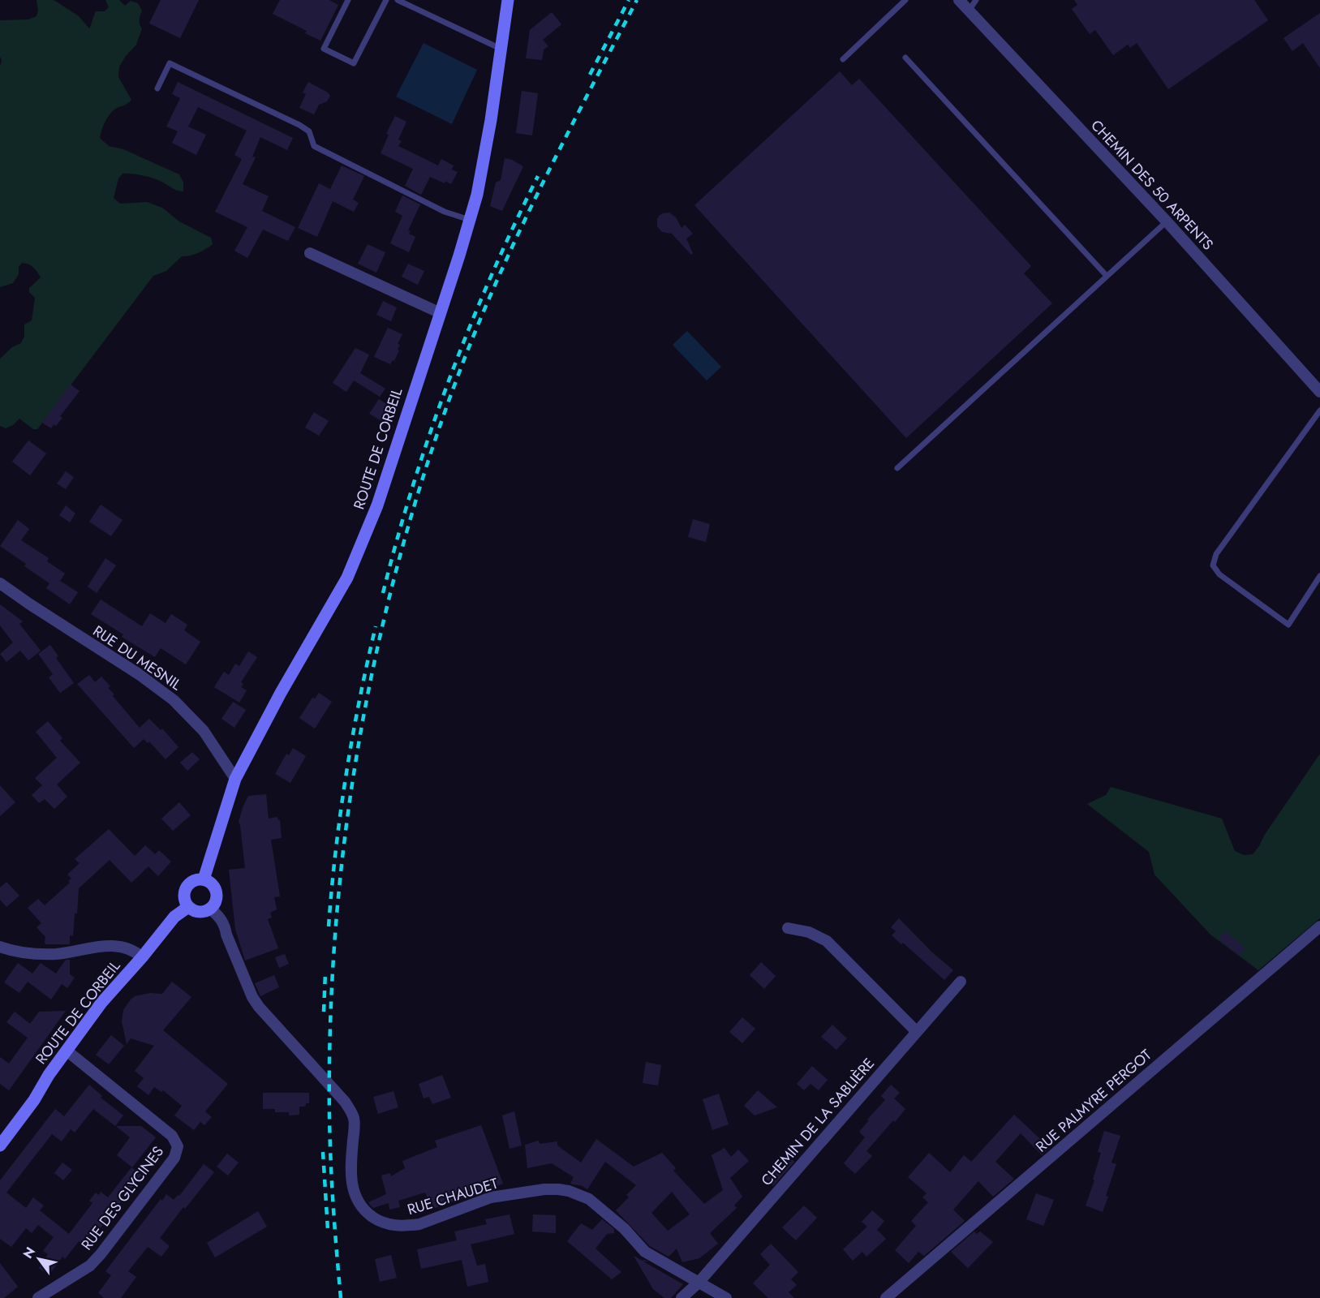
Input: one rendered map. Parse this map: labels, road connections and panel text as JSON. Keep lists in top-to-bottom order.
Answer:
{
  "streets": {
    "main road": ["ROUTE DE CORBEIL"],
    "street": [
      "CHEMIN DES 50 ARPENTS",
      "RUE DU MESNIL",
      "RUE PALMYRE PERGOT",
      "CHEMIN DE LA SABLIÈRE",
      "RUE CHAUDET",
      "RUE DES GLYCINES"
    ]
  },
  "crossings": [
    ["ROUTE DE CORBEIL", "RUE DU MESNIL"],
    ["ROUTE DE CORBEIL", "RUE CHAUDET"],
    ["ROUTE DE CORBEIL", "RUE DES GLYCINES"],
    ["CHEMIN DE LA SABLIÈRE", "RUE CHAUDET"]
  ],
  "north": "top left"
}
